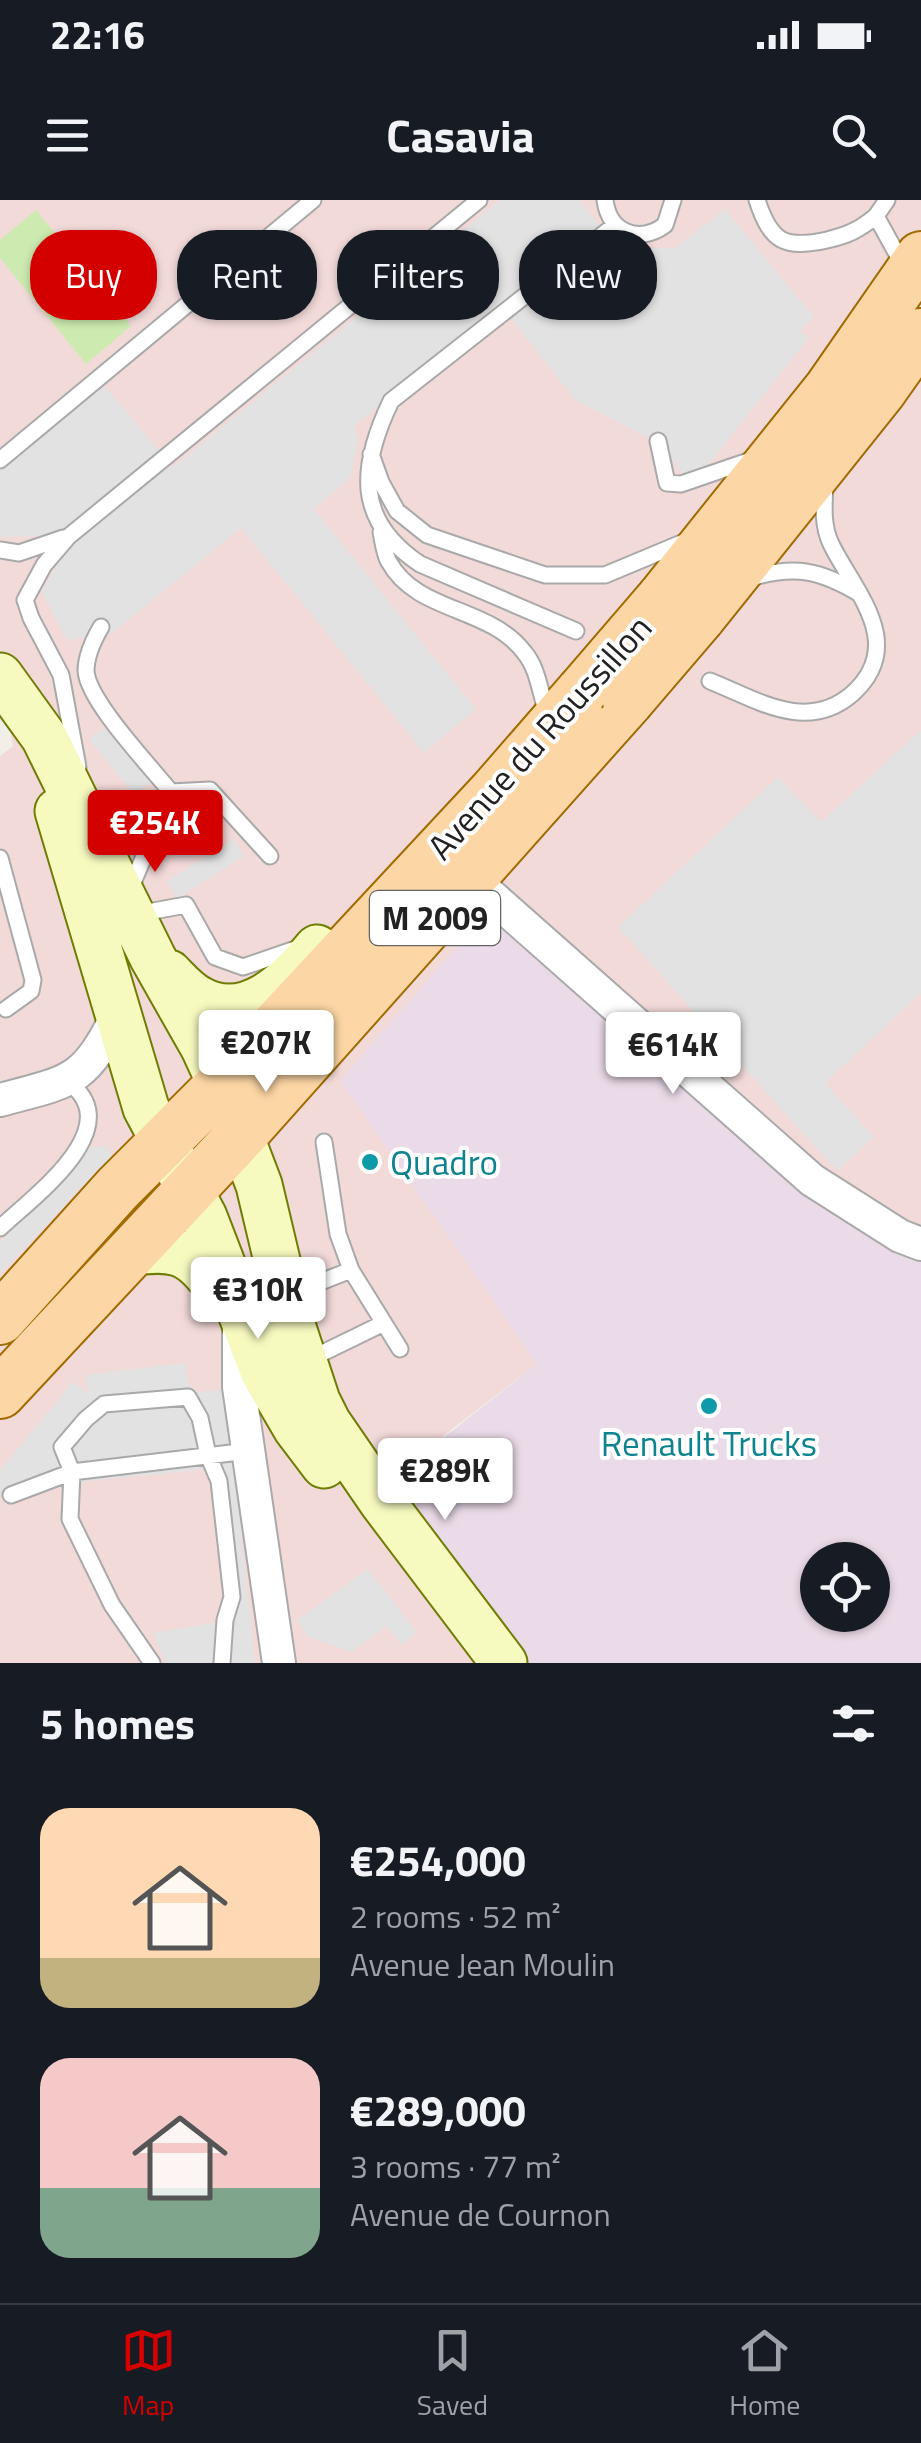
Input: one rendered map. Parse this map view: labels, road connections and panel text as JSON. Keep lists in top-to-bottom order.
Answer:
{
  "streets": {
    "main road": ["Avenue du Roussillon", "M 2009"]
  },
  "places": ["Quadro", "Renault Trucks"],
  "page": {
    "status": "22:16",
    "header": "Casavia",
    "chip": [
      "Buy",
      "Rent",
      "Filters",
      "New"
    ],
    "price": [
      "€254K",
      "€207K",
      "€614K",
      "€310K",
      "€289K"
    ],
    "heading": "5 homes",
    "list": [
      {
        "name": "€254,000",
        "note": "2 rooms · 52 m² · Avenue Jean Moulin"
      },
      {
        "name": "€289,000",
        "note": "3 rooms · 77 m² · Avenue de Cournon"
      }
    ],
    "tabs": ["Map", "Saved", "Home"]
  }
}
